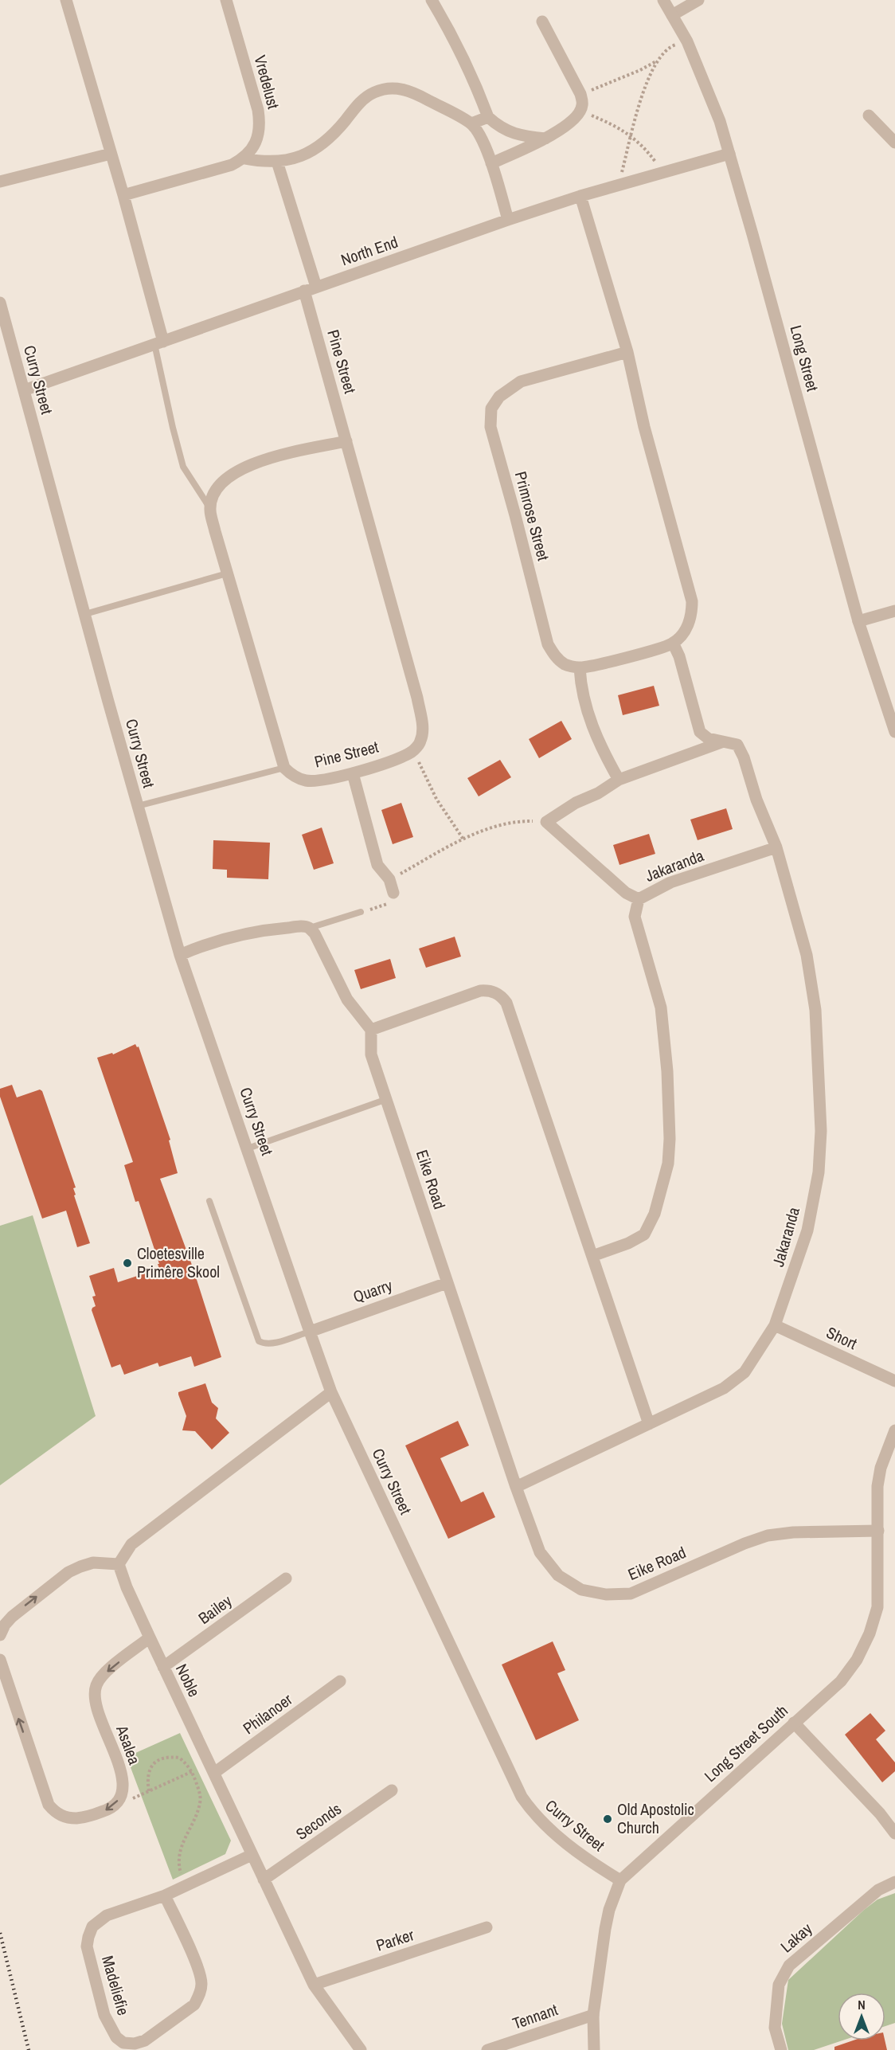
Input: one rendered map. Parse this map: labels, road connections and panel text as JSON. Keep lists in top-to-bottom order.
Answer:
{
  "streets": {
    "street": [
      "Vredelust",
      "North End",
      "Long Street",
      "Pine Street",
      "Curry Street",
      "Primrose Street",
      "Jakaranda",
      "Eike Road",
      "Quarry",
      "Short",
      "Bailey",
      "Noble",
      "Philanoer",
      "Long Street South",
      "Asalea",
      "Seconds",
      "Lakay",
      "Parker",
      "Madeliefie",
      "Tennant"
    ]
  },
  "crossings": [
    ["North End", "Long Street"],
    ["North End", "Pine Street"],
    ["North End", "Curry Street"],
    ["Curry Street", "Quarry"],
    ["Curry Street", "Long Street South"],
    ["Jakaranda", "Eike Road"],
    ["Jakaranda", "Short"],
    ["Eike Road", "Quarry"],
    ["Eike Road", "Long Street South"],
    ["Bailey", "Noble"],
    ["Noble", "Philanoer"],
    ["Noble", "Asalea"],
    ["Noble", "Seconds"],
    ["Noble", "Parker"],
    ["Noble", "Madeliefie"],
    ["Long Street South", "Tennant"]
  ],
  "places": ["Cloetesville Primêre Skool", "Old Apostolic Church"],
  "north": "top"
}
